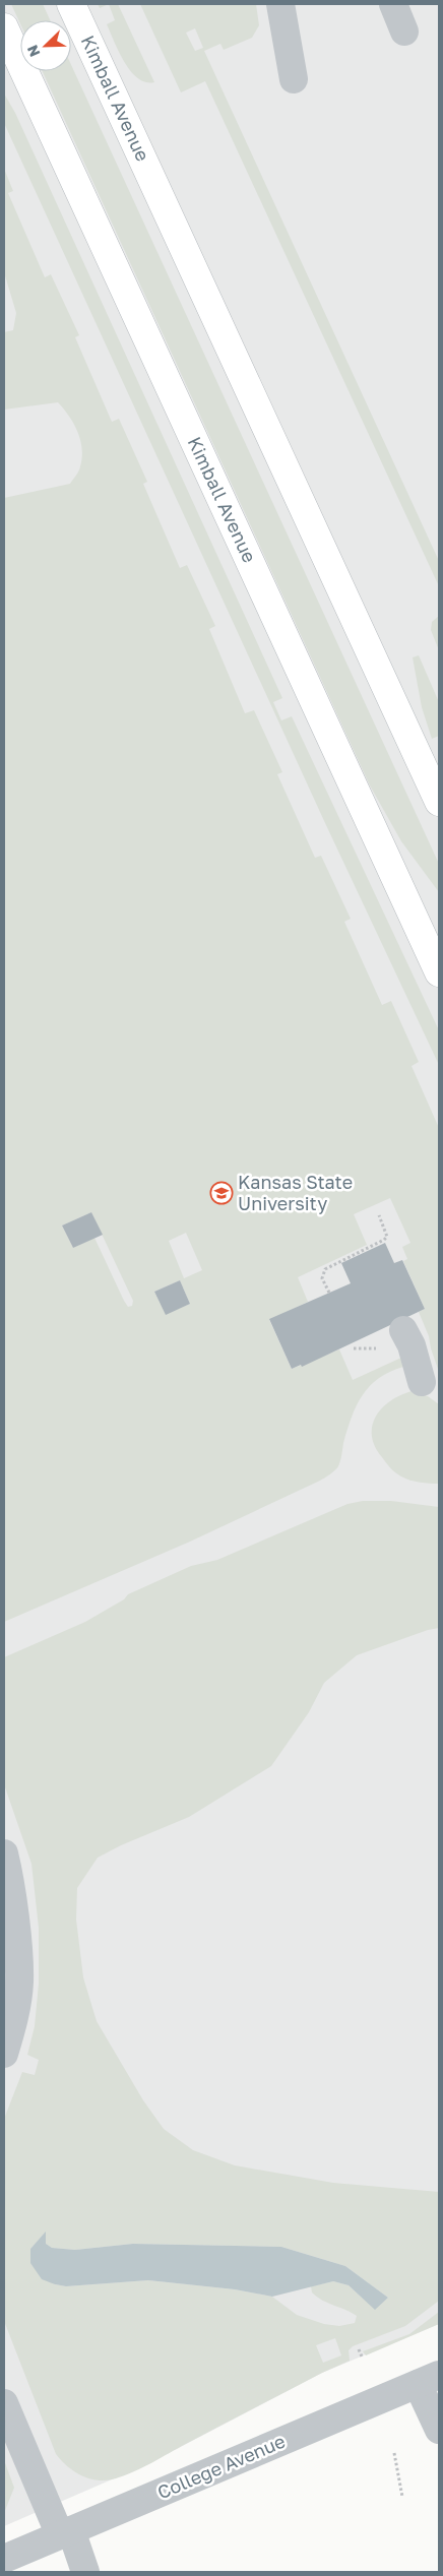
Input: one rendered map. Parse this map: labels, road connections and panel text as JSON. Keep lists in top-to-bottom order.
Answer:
{
  "streets": {
    "main road": ["Kimball Avenue"],
    "street": ["College Avenue"]
  },
  "places": {
    "school or university": ["Kansas State University"]
  },
  "north": "bottom left"
}
